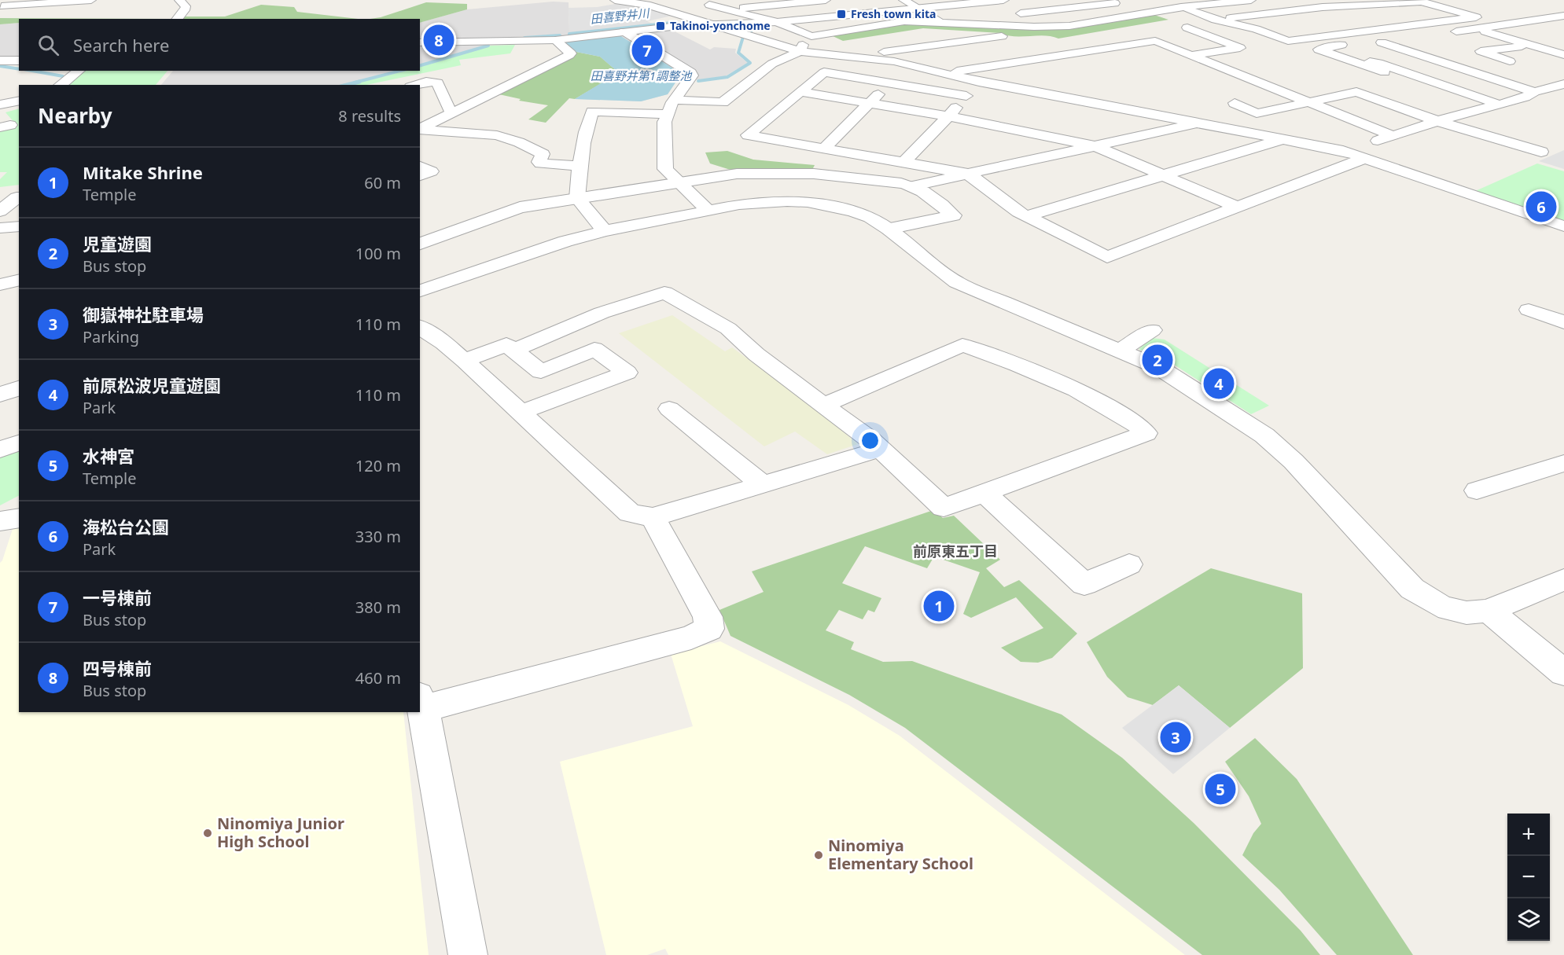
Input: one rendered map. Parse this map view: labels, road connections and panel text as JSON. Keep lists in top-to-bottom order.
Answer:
{
  "districts": ["前原東五丁目"],
  "water": ["田喜野井川", "田喜野井第1調整池"],
  "places": {
    "transit": ["Fresh town kita", "Takinoi-yonchome"],
    "other": ["Ninomiya Junior High School", "Ninomiya Elementary School"]
  },
  "page": {
    "search": "Search here",
    "pins": [
      "8",
      "7",
      "6",
      "2",
      "4",
      "1",
      "3",
      "5"
    ],
    "heading": ["Nearby", "8 results"],
    "list": [
      {
        "mark": "1",
        "name": "Mitake Shrine",
        "note": "Temple",
        "value": "60 m"
      },
      {
        "mark": "2",
        "name": "児童遊園",
        "note": "Bus stop",
        "value": "100 m"
      },
      {
        "mark": "3",
        "name": "御嶽神社駐車場",
        "note": "Parking",
        "value": "110 m"
      },
      {
        "mark": "4",
        "name": "前原松波児童遊園",
        "note": "Park",
        "value": "110 m"
      },
      {
        "mark": "5",
        "name": "水神宮",
        "note": "Temple",
        "value": "120 m"
      },
      {
        "mark": "6",
        "name": "海松台公園",
        "note": "Park",
        "value": "330 m"
      },
      {
        "mark": "7",
        "name": "一号棟前",
        "note": "Bus stop",
        "value": "380 m"
      },
      {
        "mark": "8",
        "name": "四号棟前",
        "note": "Bus stop",
        "value": "460 m"
      }
    ],
    "map_buttons": ["+", "−"]
  }
}
